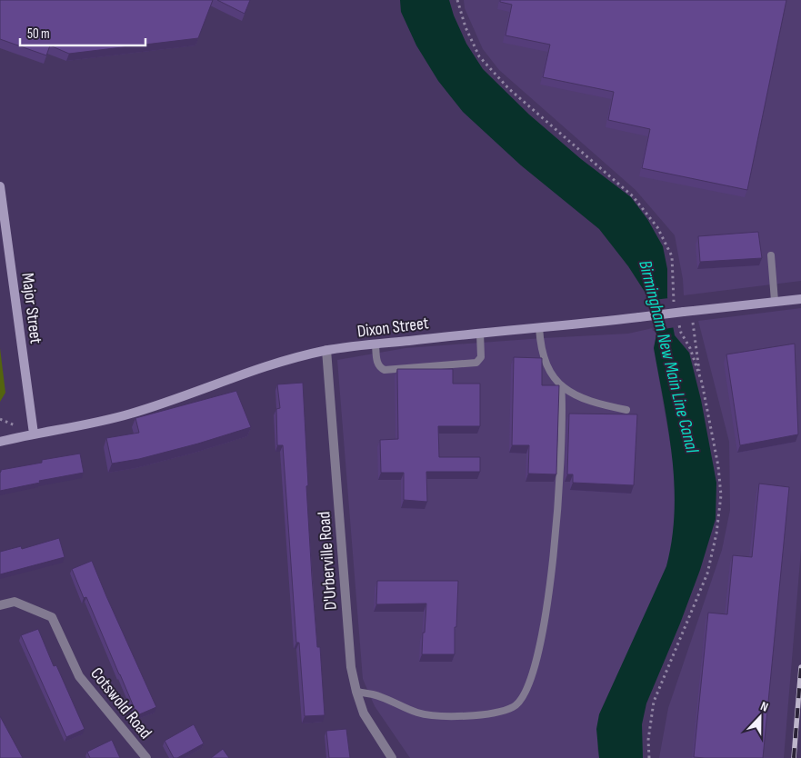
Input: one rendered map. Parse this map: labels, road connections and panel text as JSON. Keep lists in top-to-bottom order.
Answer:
{
  "streets": {
    "street": [
      "Major Street",
      "Dixon Street",
      "D'Urberville Road",
      "Cotswold Road"
    ]
  },
  "crossings": [
    ["Major Street", "Dixon Street"],
    ["Dixon Street", "D'Urberville Road"]
  ],
  "water": ["Birmingham New Main Line Canal"],
  "scale_bar": "50 m",
  "north": "top"
}
